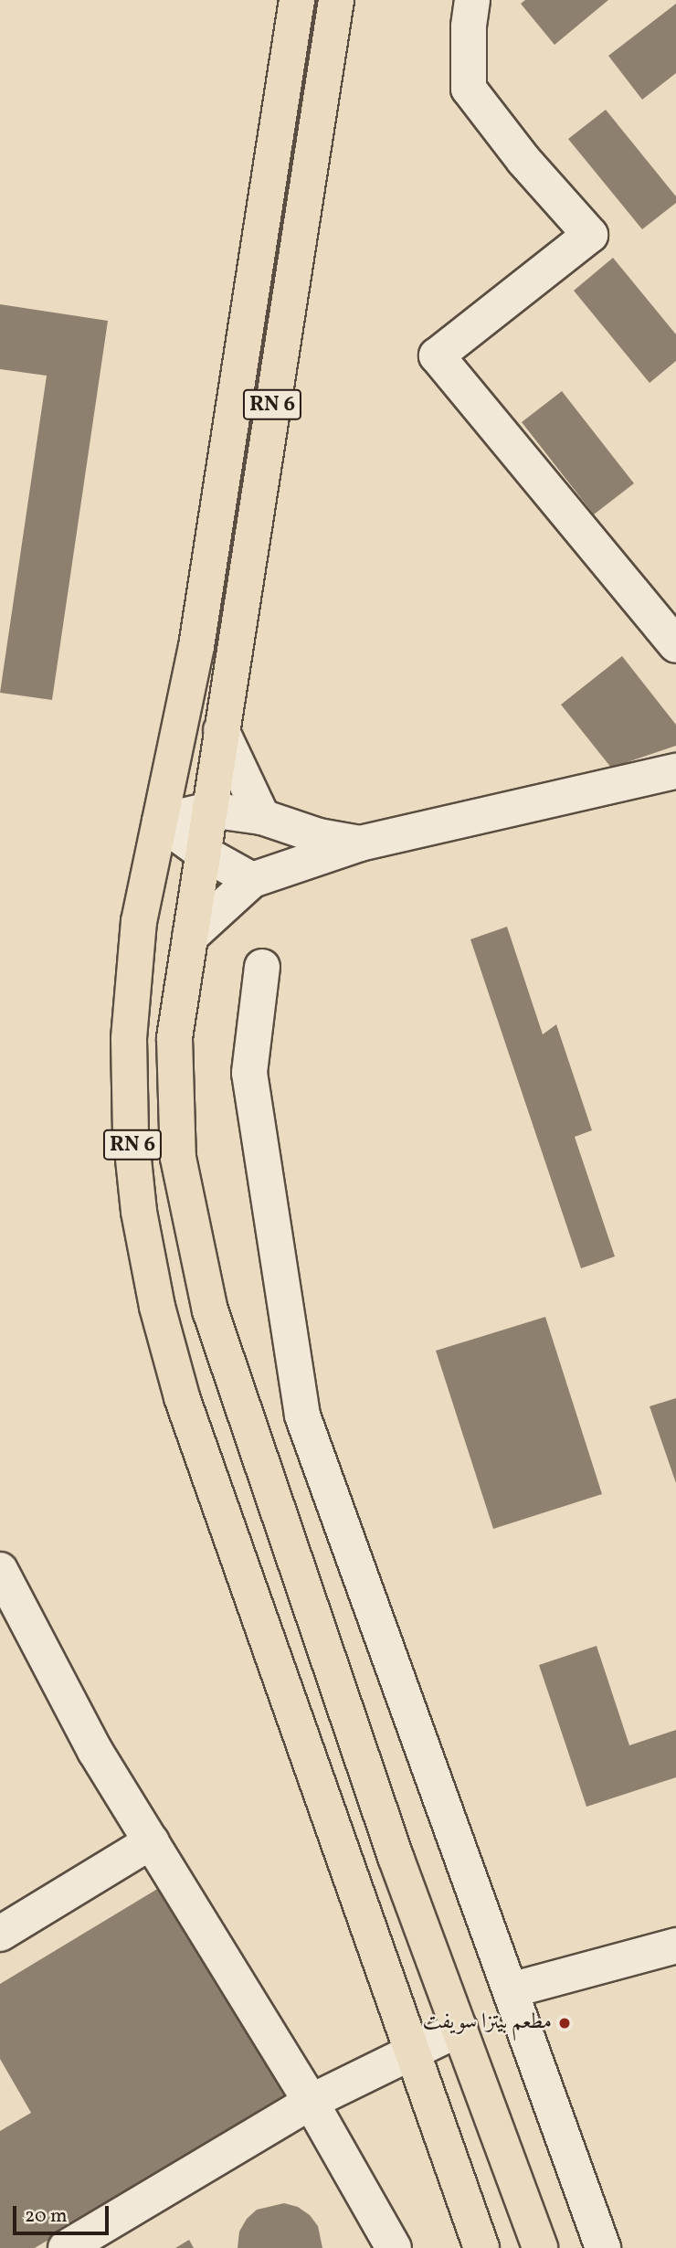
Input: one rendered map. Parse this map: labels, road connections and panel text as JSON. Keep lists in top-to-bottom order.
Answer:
{
  "streets": {
    "main road": ["RN 6"]
  },
  "places": ["مطعم بيتزا سويفت"],
  "scale_bar": "20 m"
}
